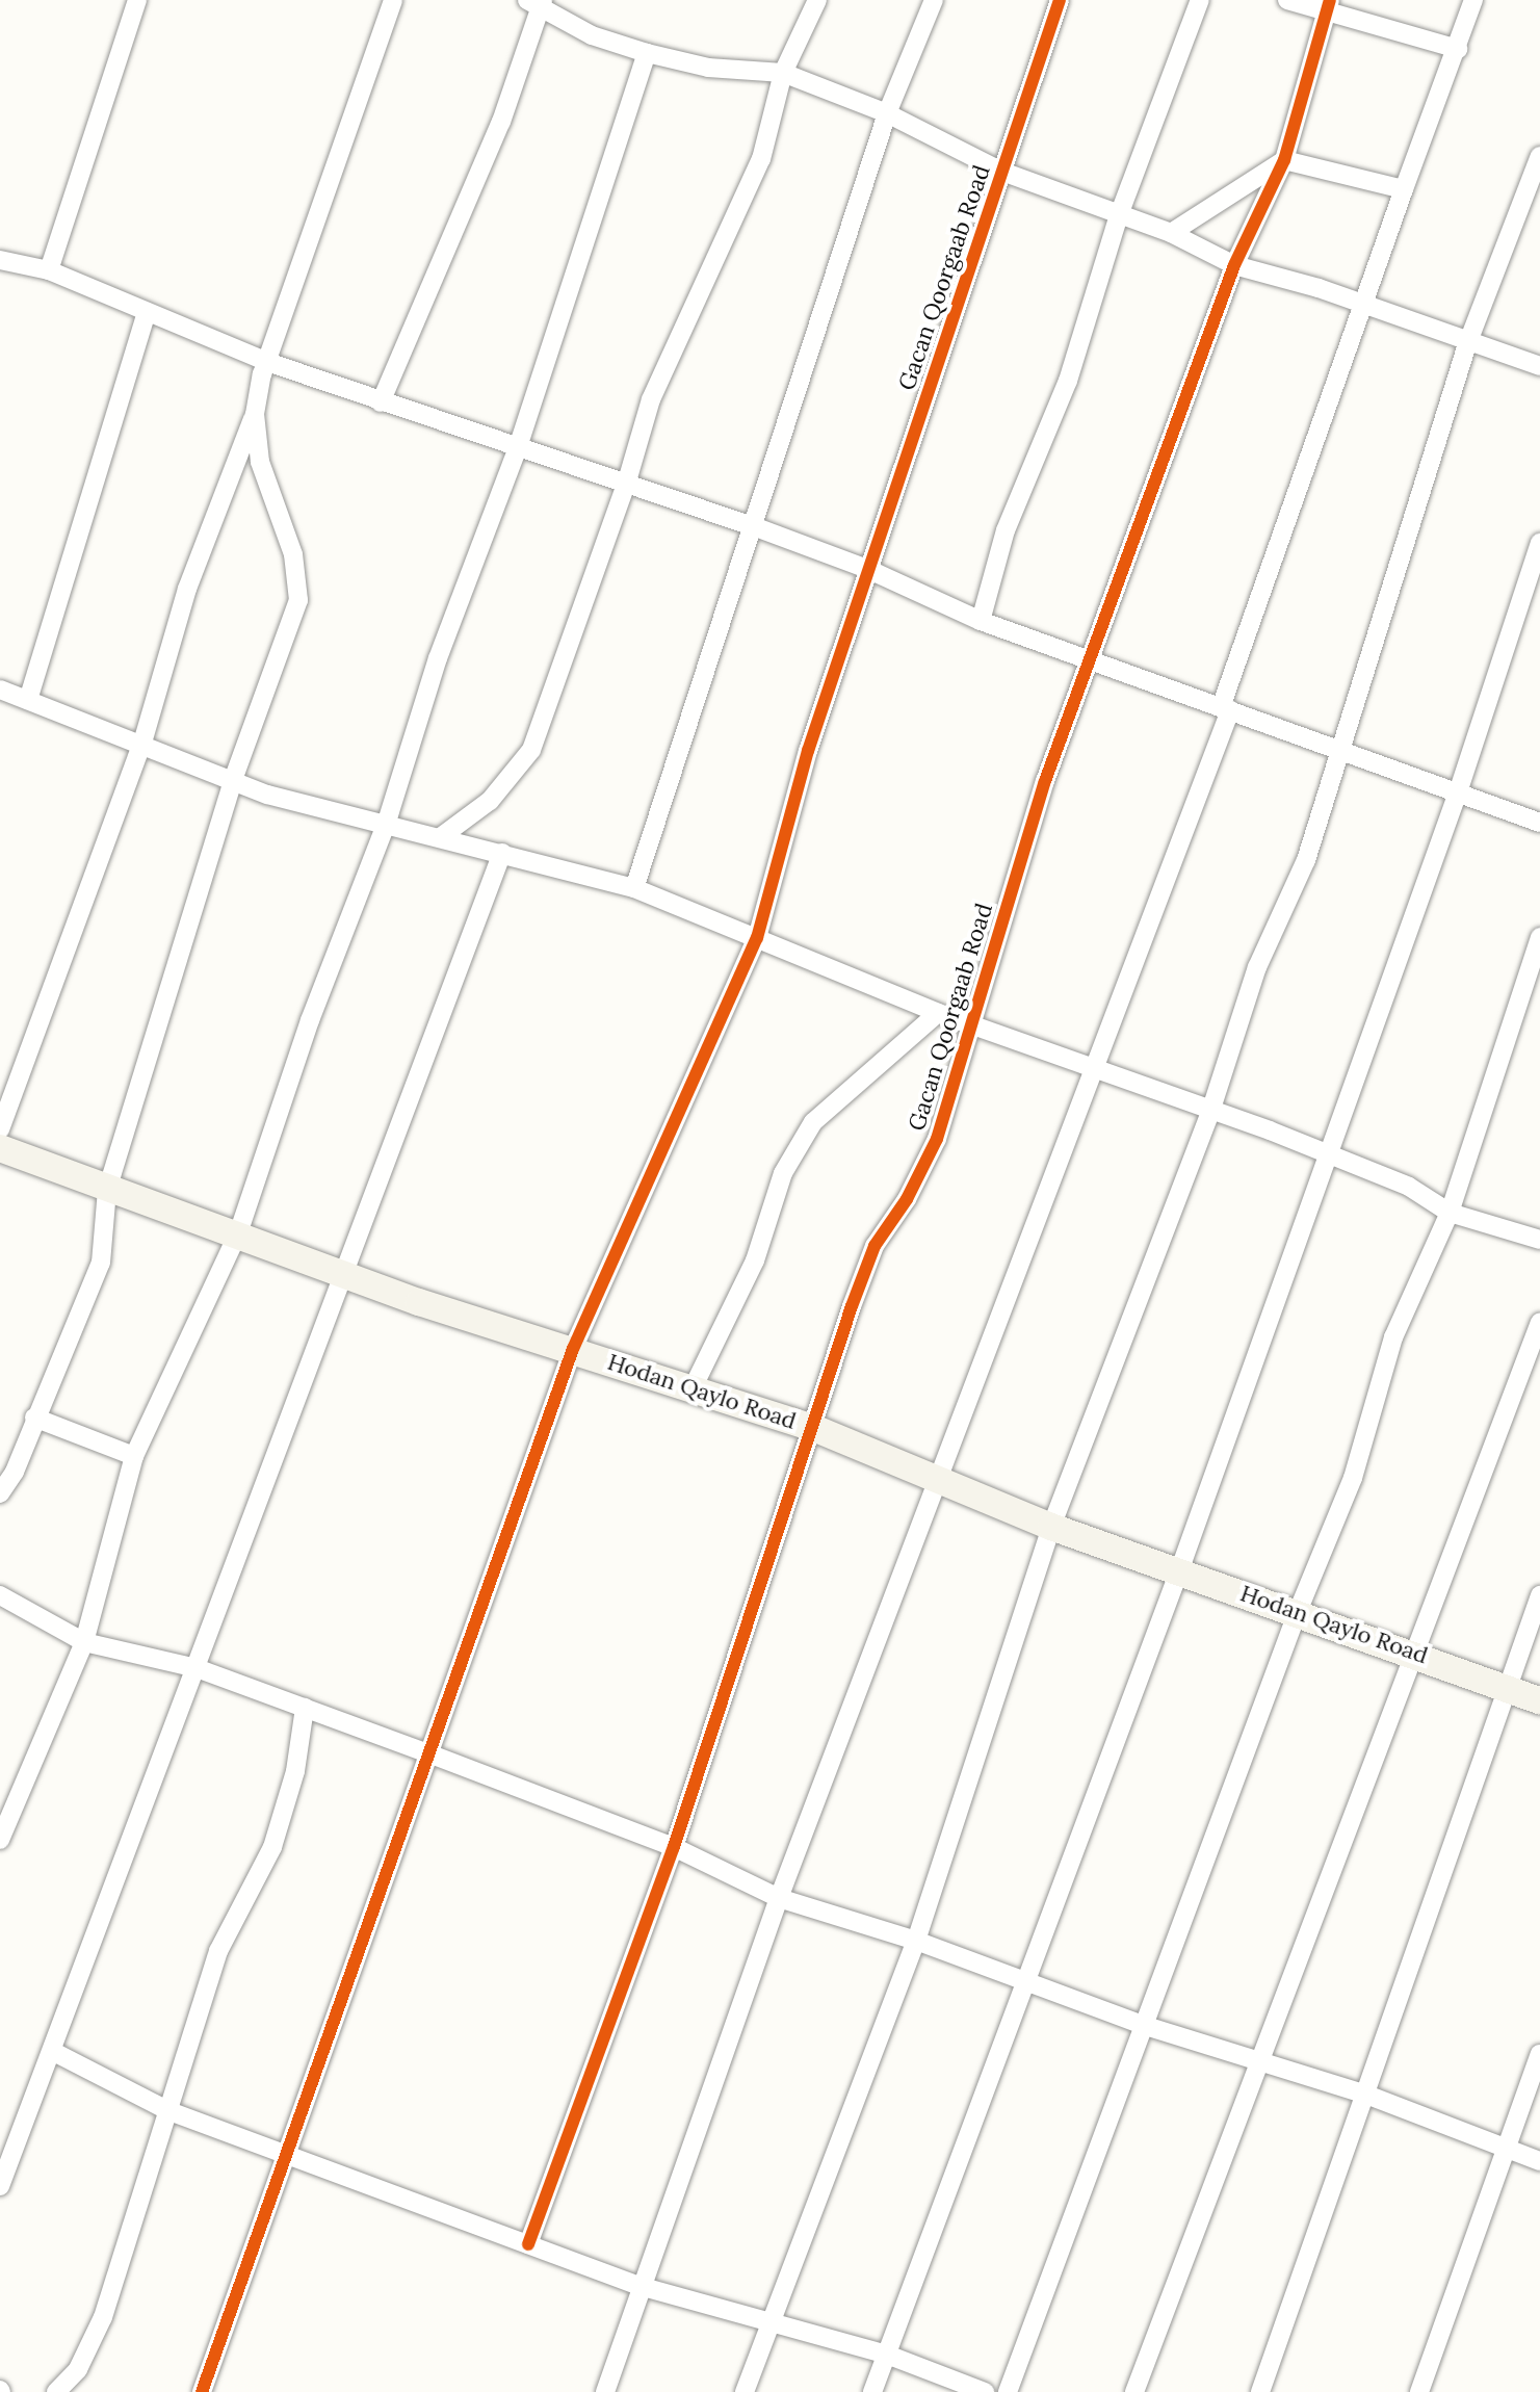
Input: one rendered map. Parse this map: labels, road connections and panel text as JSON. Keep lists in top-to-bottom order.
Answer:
{
  "streets": {
    "street": ["Gacan Qoorgaab Road", "Hodan Qaylo Road"]
  },
  "crossings": [
    ["Gacan Qoorgaab Road", "Hodan Qaylo Road"]
  ]
}
